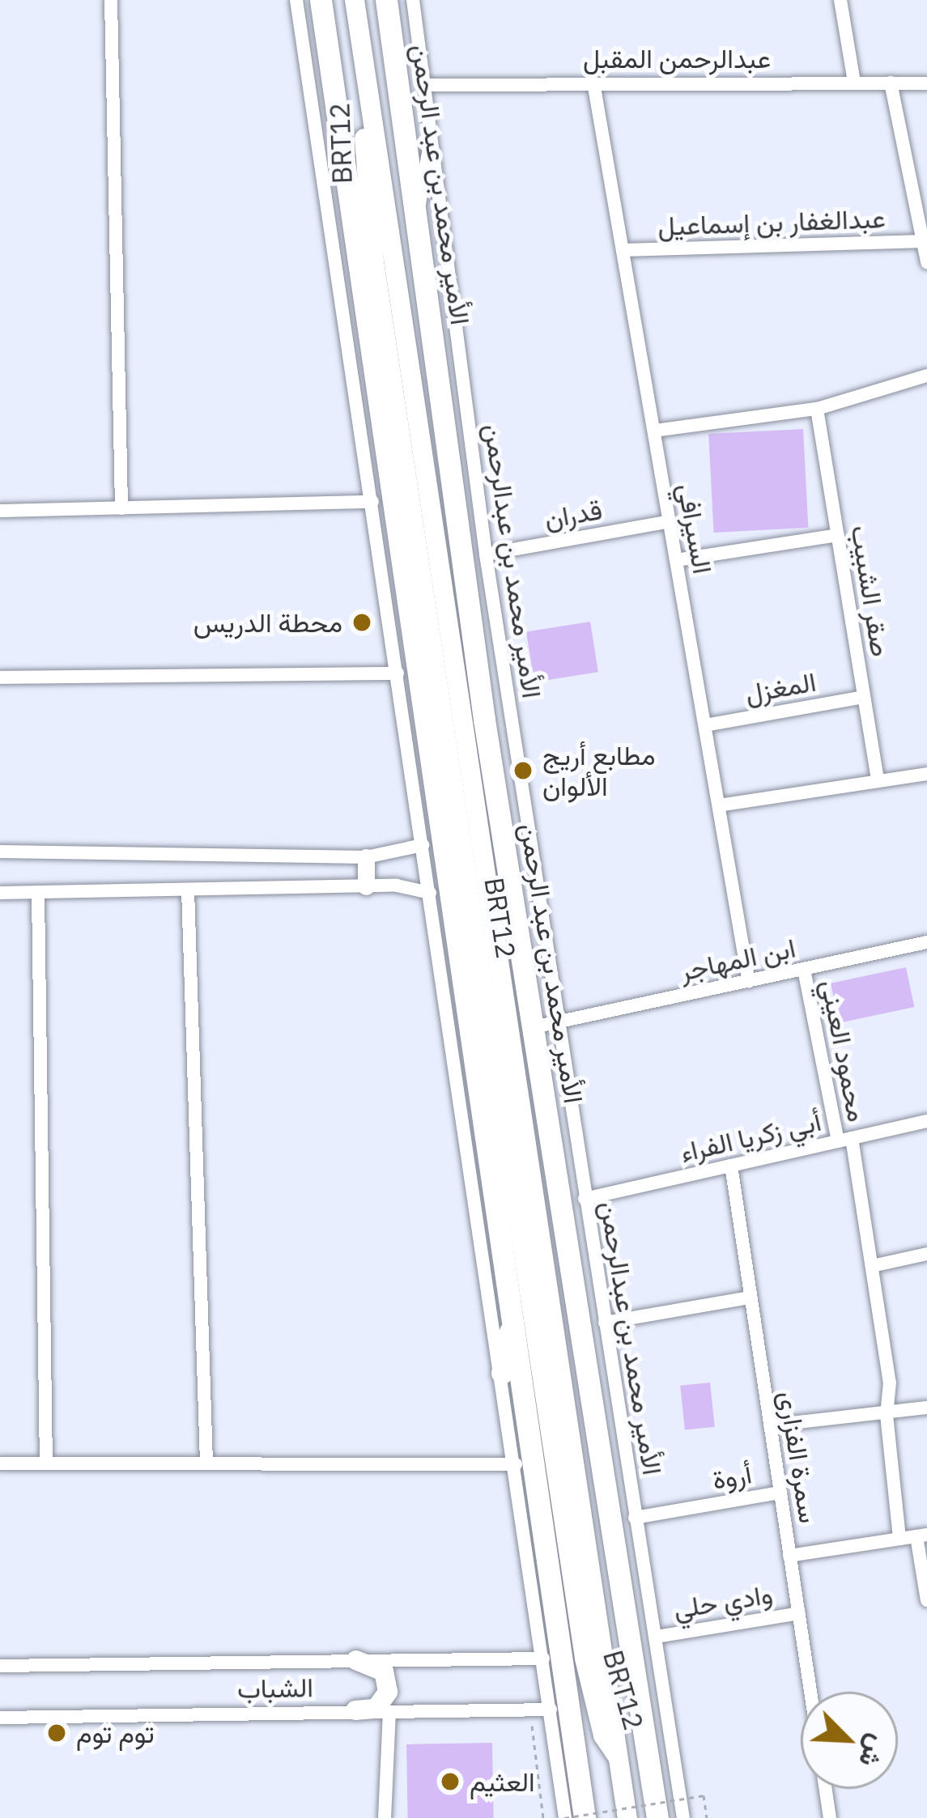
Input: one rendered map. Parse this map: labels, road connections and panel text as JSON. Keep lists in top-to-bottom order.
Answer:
{
  "streets": {
    "main road": ["BRT12", "الأمير محمد بن عبد الرحمن"],
    "street": [
      "عبدالرحمن المقبل",
      "عبدالغفار بن إسماعيل",
      "قدران",
      "السيرافي",
      "الأمير محمد بن عبدالرحمن",
      "صقر الشبيب",
      "المغزل",
      "ابن المهاجر",
      "محمود العيني",
      "أبي زكريا الفراء",
      "سمرة الفزارى",
      "أروة",
      "وادي حلي",
      "الشباب"
    ]
  },
  "crossings": [
    ["عبدالرحمن المقبل", "السيرافي"],
    ["عبدالرحمن المقبل", "الأمير محمد بن عبدالرحمن"],
    ["الأمير محمد بن عبد الرحمن", "ابن المهاجر"],
    ["عبدالغفار بن إسماعيل", "السيرافي"],
    ["قدران", "السيرافي"],
    ["قدران", "الأمير محمد بن عبدالرحمن"],
    ["السيرافي", "المغزل"],
    ["السيرافي", "ابن المهاجر"],
    ["الأمير محمد بن عبدالرحمن", "ابن المهاجر"],
    ["الأمير محمد بن عبدالرحمن", "أبي زكريا الفراء"],
    ["الأمير محمد بن عبدالرحمن", "أروة"],
    ["الأمير محمد بن عبدالرحمن", "وادي حلي"],
    ["صقر الشبيب", "المغزل"],
    ["ابن المهاجر", "محمود العيني"],
    ["محمود العيني", "أبي زكريا الفراء"],
    ["أبي زكريا الفراء", "سمرة الفزارى"],
    ["سمرة الفزارى", "أروة"],
    ["سمرة الفزارى", "وادي حلي"]
  ],
  "places": [
    "محطة الدريس",
    "مطابع أريج الألوان",
    "توم توم",
    "العثيم"
  ],
  "north": "bottom right"
}
